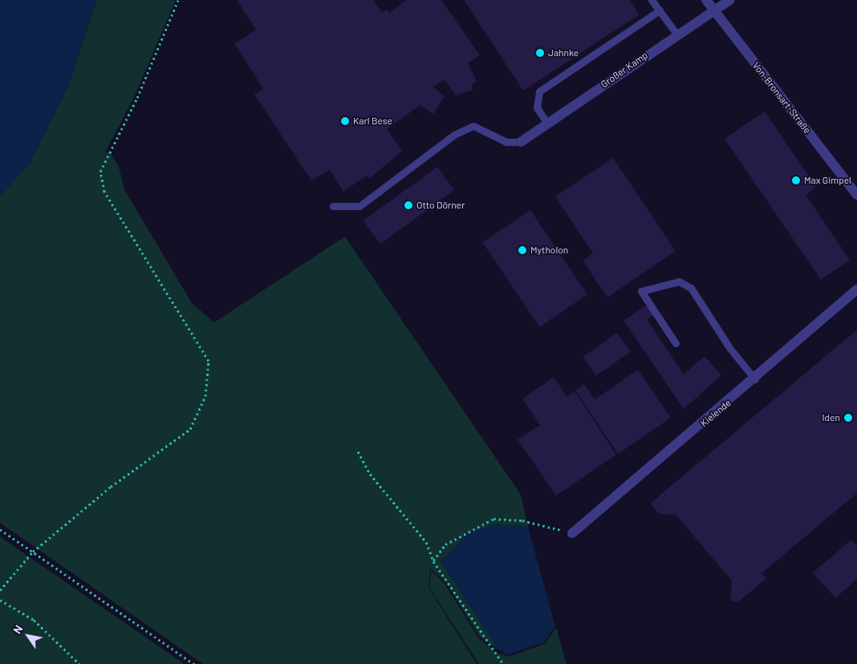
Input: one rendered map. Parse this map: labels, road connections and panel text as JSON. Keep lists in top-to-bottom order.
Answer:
{
  "streets": {
    "street": ["Großer Kamp", "Von-Bronsart-Straße", "Kielende"]
  },
  "crossings": [
    ["Großer Kamp", "Von-Bronsart-Straße"]
  ],
  "places": [
    "Jahnke",
    "Karl Bese",
    "Max Gimpel",
    "Otto Dörner",
    "Mytholon",
    "Iden"
  ],
  "north": "top left"
}
